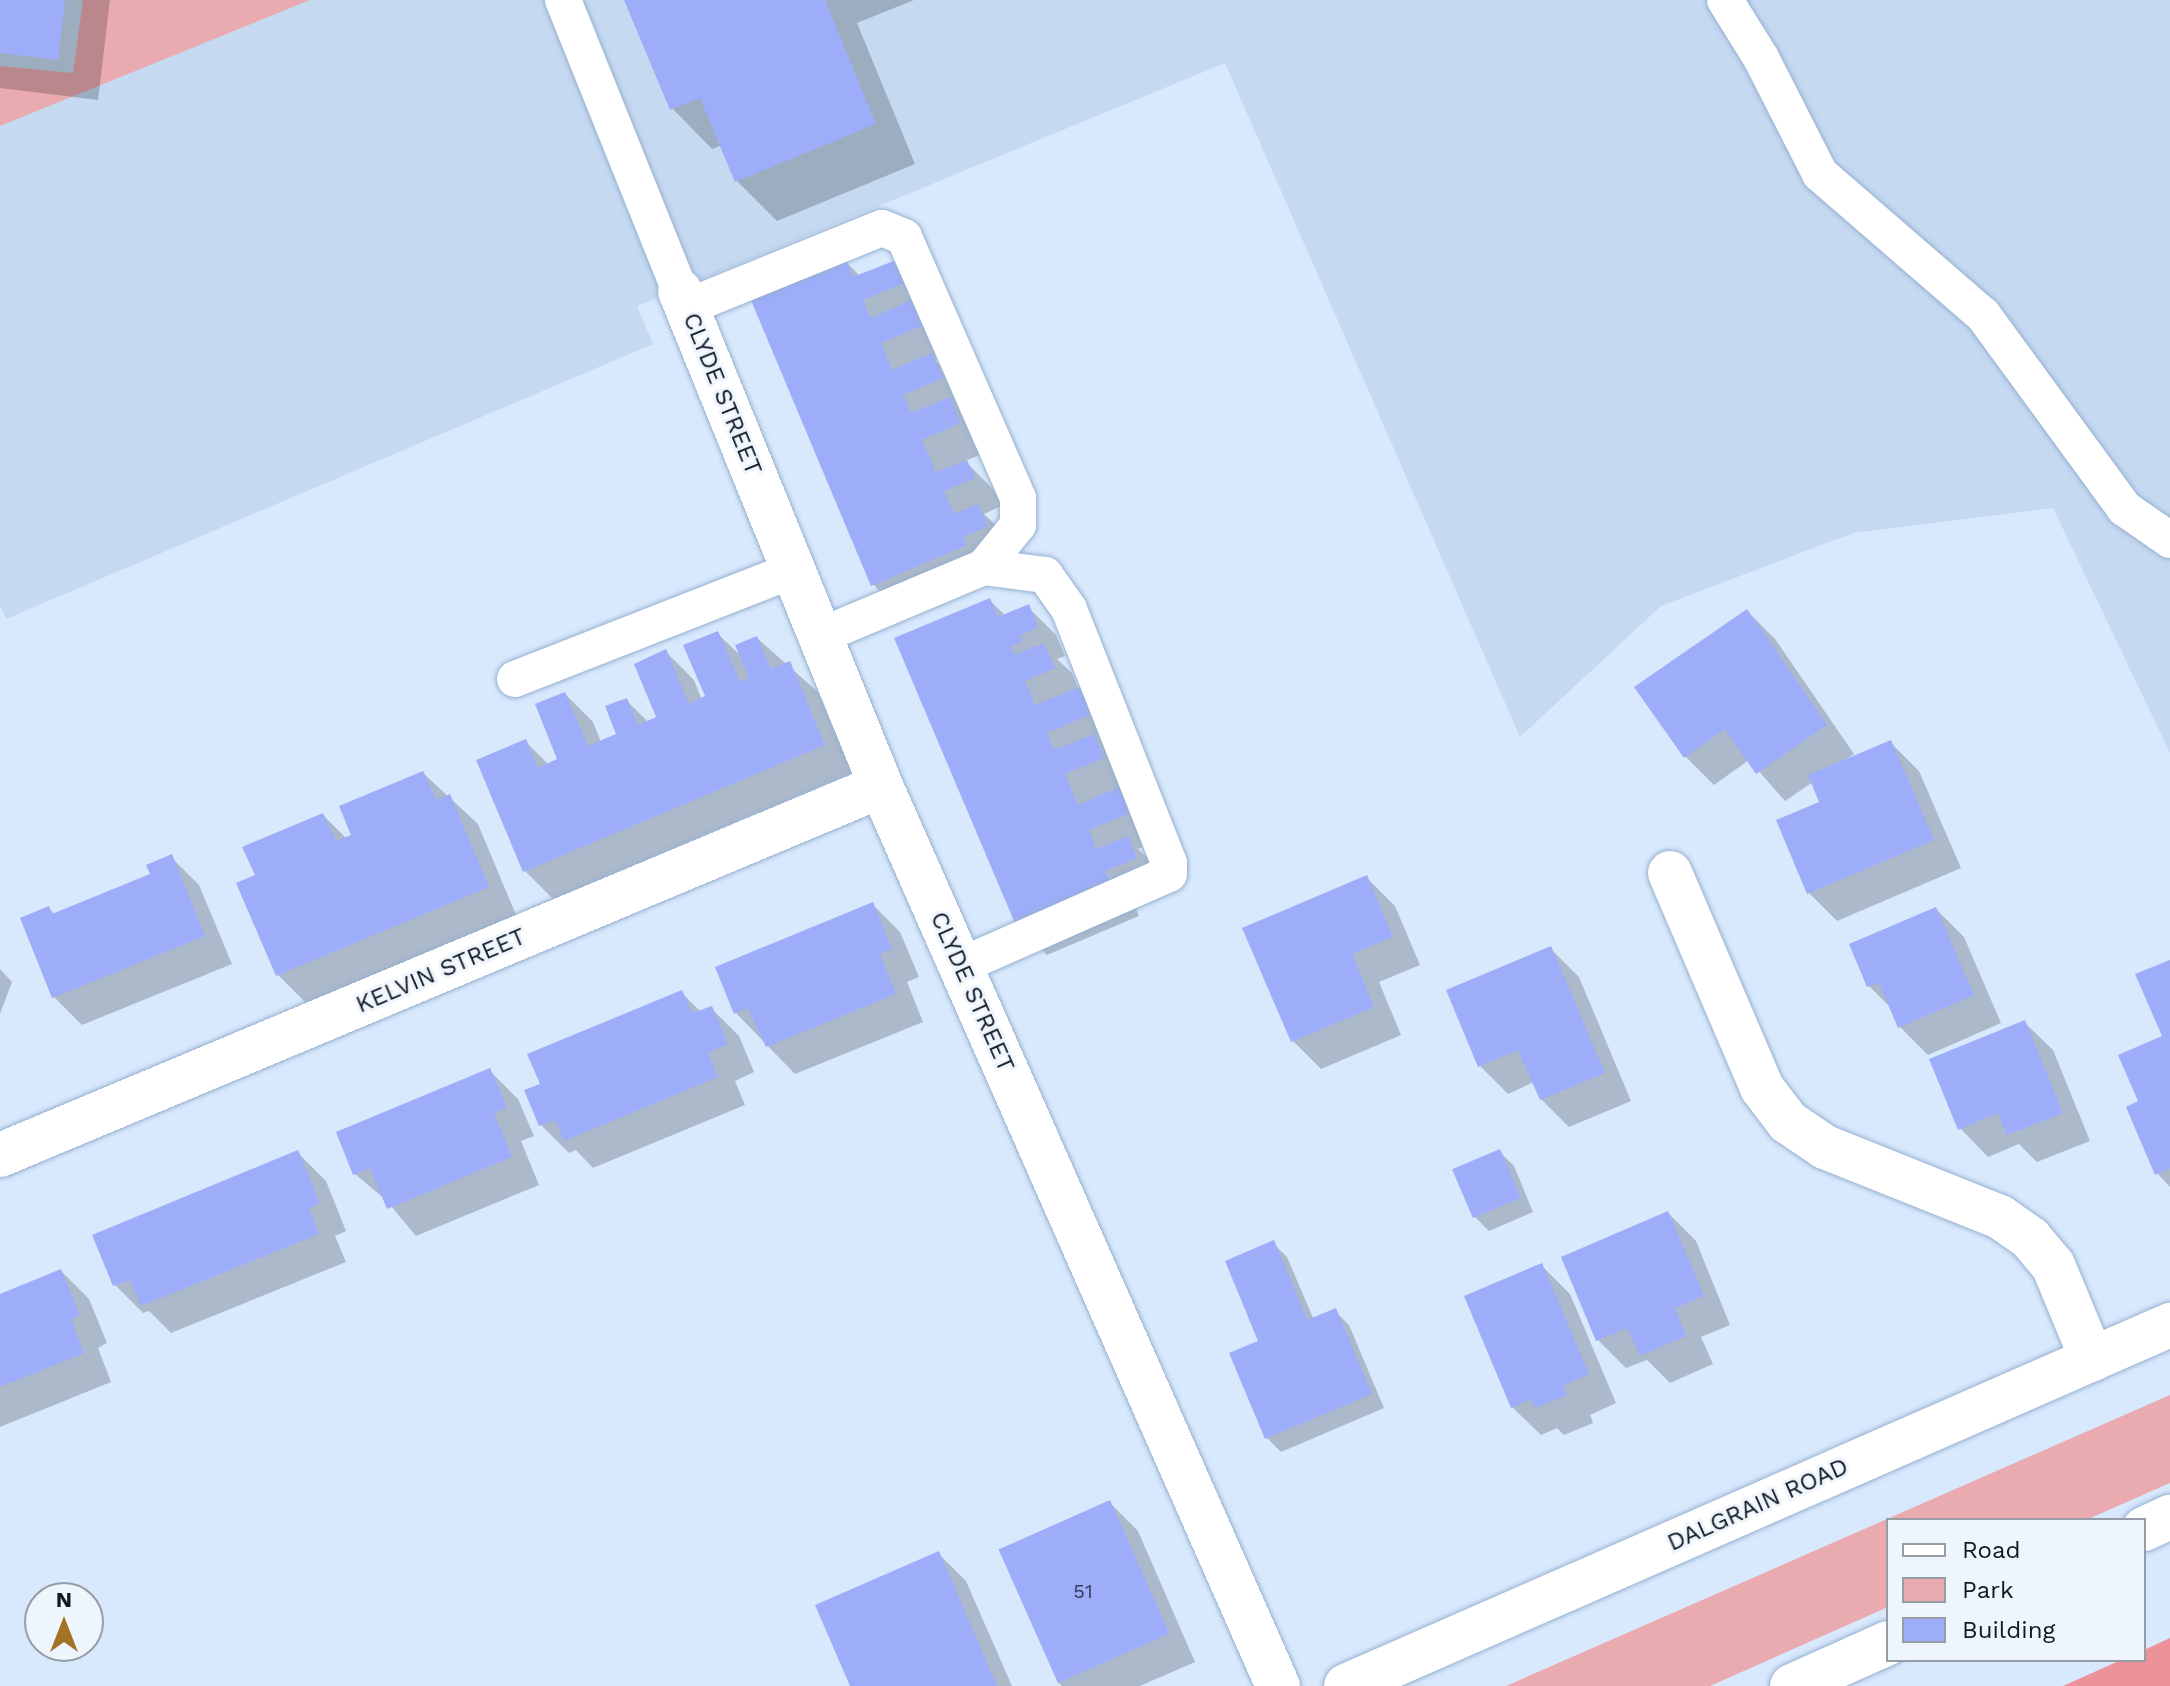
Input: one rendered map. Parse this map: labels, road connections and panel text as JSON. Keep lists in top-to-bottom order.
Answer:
{
  "streets": {
    "street": ["CLYDE STREET", "KELVIN STREET", "DALGRAIN ROAD"]
  },
  "crossings": [
    ["CLYDE STREET", "KELVIN STREET"]
  ],
  "house_numbers": ["51"],
  "legend": ["Road", "Park", "Building"],
  "north": "top"
}
